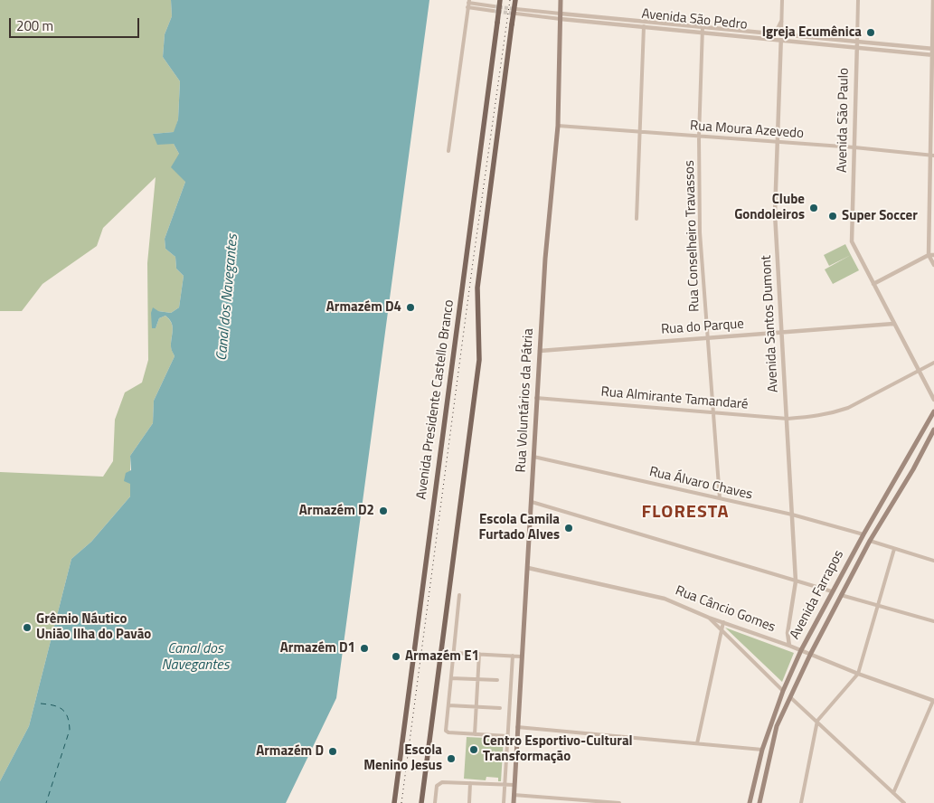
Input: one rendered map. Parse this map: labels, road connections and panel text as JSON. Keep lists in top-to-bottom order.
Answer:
{
  "streets": {
    "main road": ["Avenida Presidente Castello Branco", "Rua Voluntários da Pátria", "Avenida Farrapos"],
    "street": [
      "Avenida São Pedro",
      "Avenida São Paulo",
      "Rua Moura Azevedo",
      "Rua Conselheiro Travassos",
      "Avenida Santos Dumont",
      "Rua do Parque",
      "Rua Almirante Tamandaré",
      "Rua Álvaro Chaves",
      "Rua Câncio Gomes"
    ]
  },
  "crossings": [
    ["Avenida São Pedro", "Avenida São Paulo"],
    ["Avenida São Pedro", "Rua Conselheiro Travassos"],
    ["Avenida São Pedro", "Avenida Santos Dumont"],
    ["Avenida São Pedro", "Rua Voluntários da Pátria"],
    ["Avenida São Paulo", "Rua Moura Azevedo"],
    ["Rua Moura Azevedo", "Rua Conselheiro Travassos"],
    ["Rua Moura Azevedo", "Avenida Santos Dumont"],
    ["Rua Moura Azevedo", "Rua Voluntários da Pátria"],
    ["Rua Conselheiro Travassos", "Rua do Parque"],
    ["Rua Conselheiro Travassos", "Rua Almirante Tamandaré"],
    ["Rua Conselheiro Travassos", "Rua Álvaro Chaves"],
    ["Avenida Santos Dumont", "Rua do Parque"],
    ["Avenida Santos Dumont", "Rua Almirante Tamandaré"],
    ["Avenida Santos Dumont", "Rua Álvaro Chaves"],
    ["Avenida Santos Dumont", "Rua Câncio Gomes"],
    ["Rua do Parque", "Rua Voluntários da Pátria"],
    ["Rua Almirante Tamandaré", "Rua Voluntários da Pátria"],
    ["Rua Voluntários da Pátria", "Rua Álvaro Chaves"],
    ["Rua Voluntários da Pátria", "Rua Câncio Gomes"],
    ["Rua Álvaro Chaves", "Avenida Farrapos"],
    ["Avenida Farrapos", "Rua Câncio Gomes"]
  ],
  "districts": ["FLORESTA"],
  "water": ["Canal dos Navegantes"],
  "places": [
    "Igreja Ecumênica",
    "Clube Gondoleiros",
    "Super Soccer",
    "Armazém D4",
    "Armazém D2",
    "Escola Camila Furtado Alves",
    "Grêmio Náutico União Ilha do Pavão",
    "Armazém D1",
    "Armazém E1",
    "Centro Esportivo-Cultural Transformação",
    "Armazém D",
    "Escola Menino Jesus"
  ],
  "scale_bar": "200 m"
}
